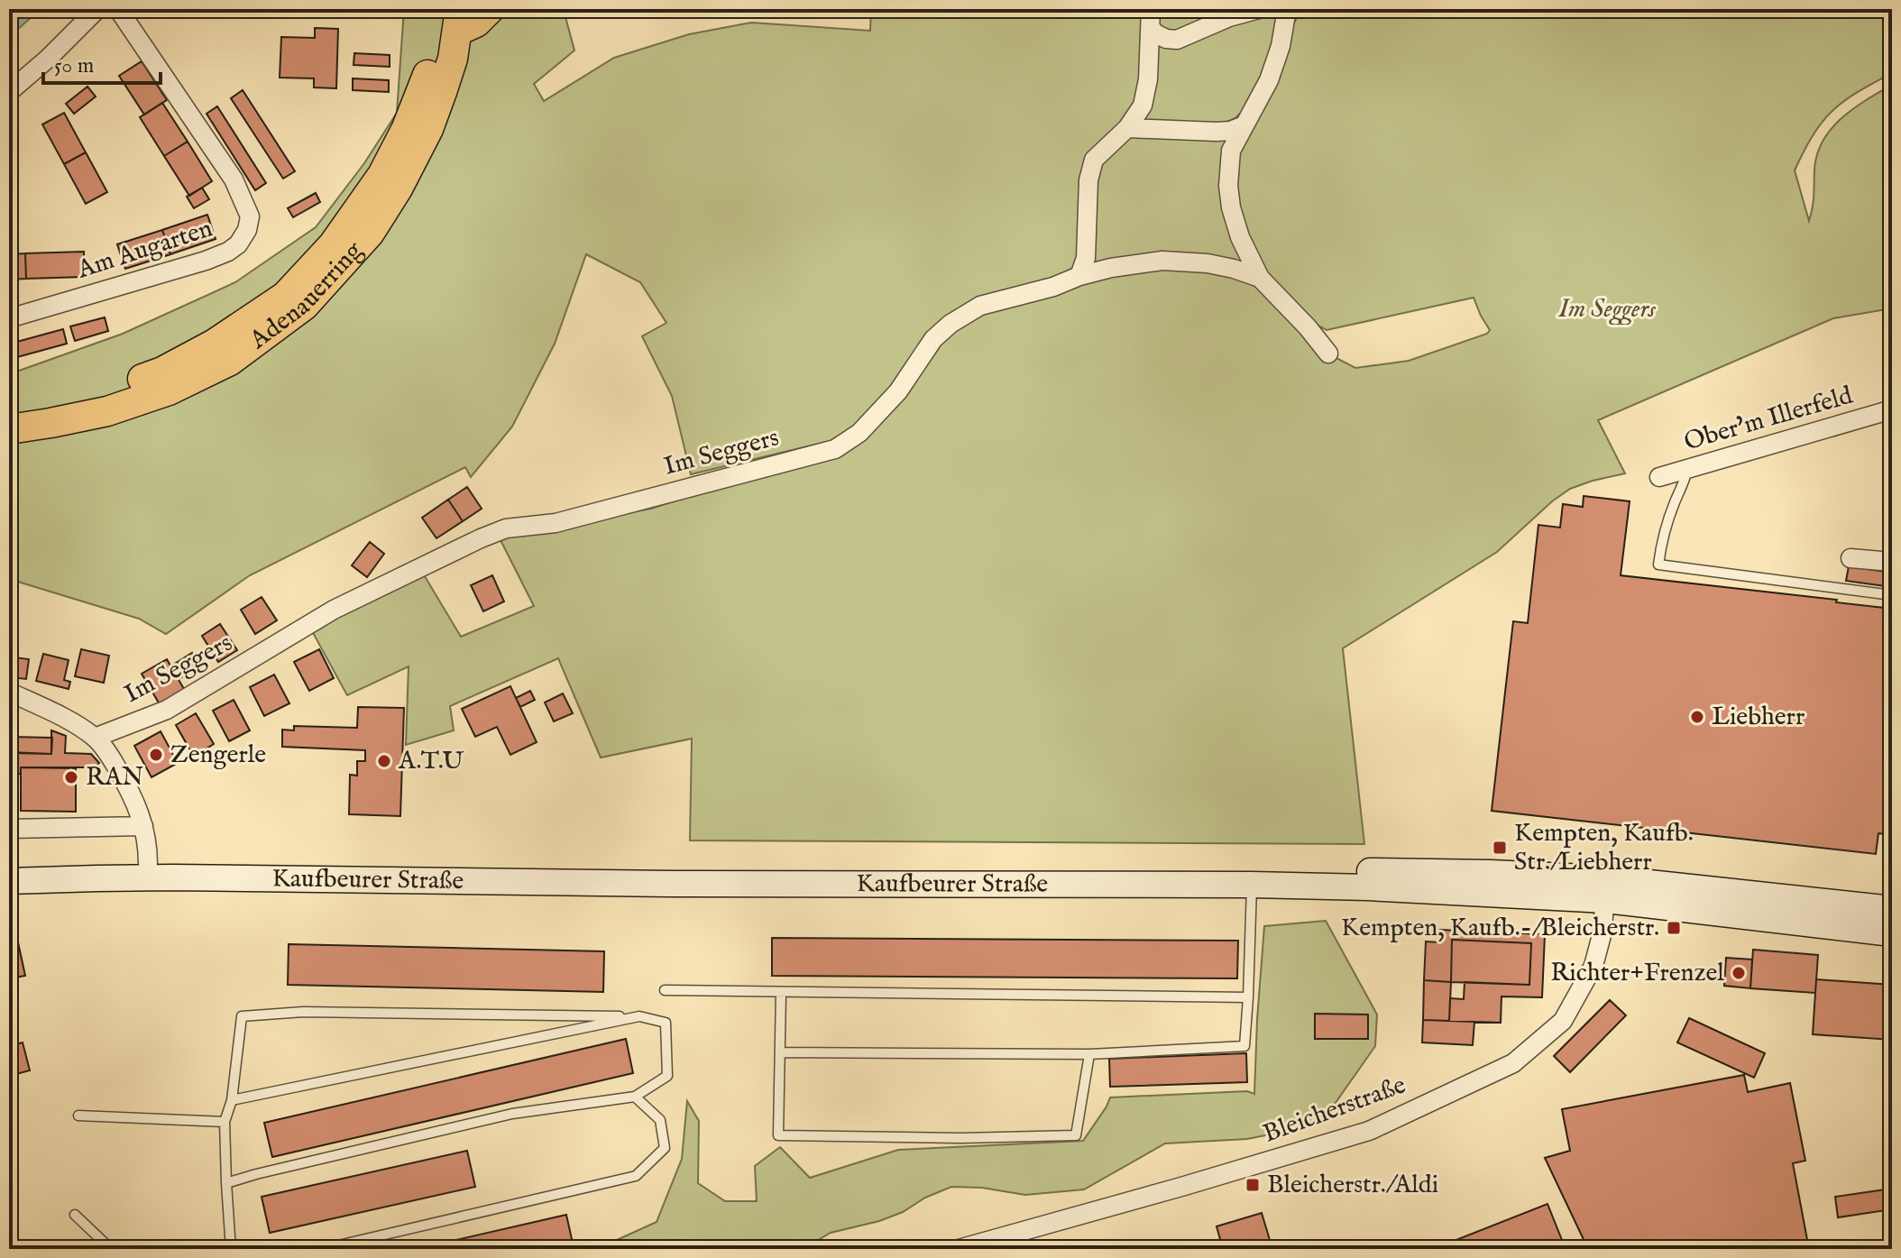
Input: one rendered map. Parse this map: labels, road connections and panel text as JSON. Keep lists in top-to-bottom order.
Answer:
{
  "streets": {
    "main road": ["Adenauerring", "Kaufbeurer Straße"],
    "street": [
      "Am Augarten",
      "Ober'm Illerfeld",
      "Im Seggers",
      "Bleicherstraße"
    ]
  },
  "crossings": [
    ["Kaufbeurer Straße", "Bleicherstraße"]
  ],
  "parks": ["Im Seggers"],
  "places": {
    "other": [
      "Liebherr",
      "Zengerle",
      "A.T.U",
      "RAN",
      "Richter+Frenzel"
    ],
    "transit": ["Kempten, Kaufb. Str./Liebherr", "Kempten, Kaufb.-/Bleicherstr.", "Bleicherstr./Aldi"]
  },
  "scale_bar": "50 m"
}
